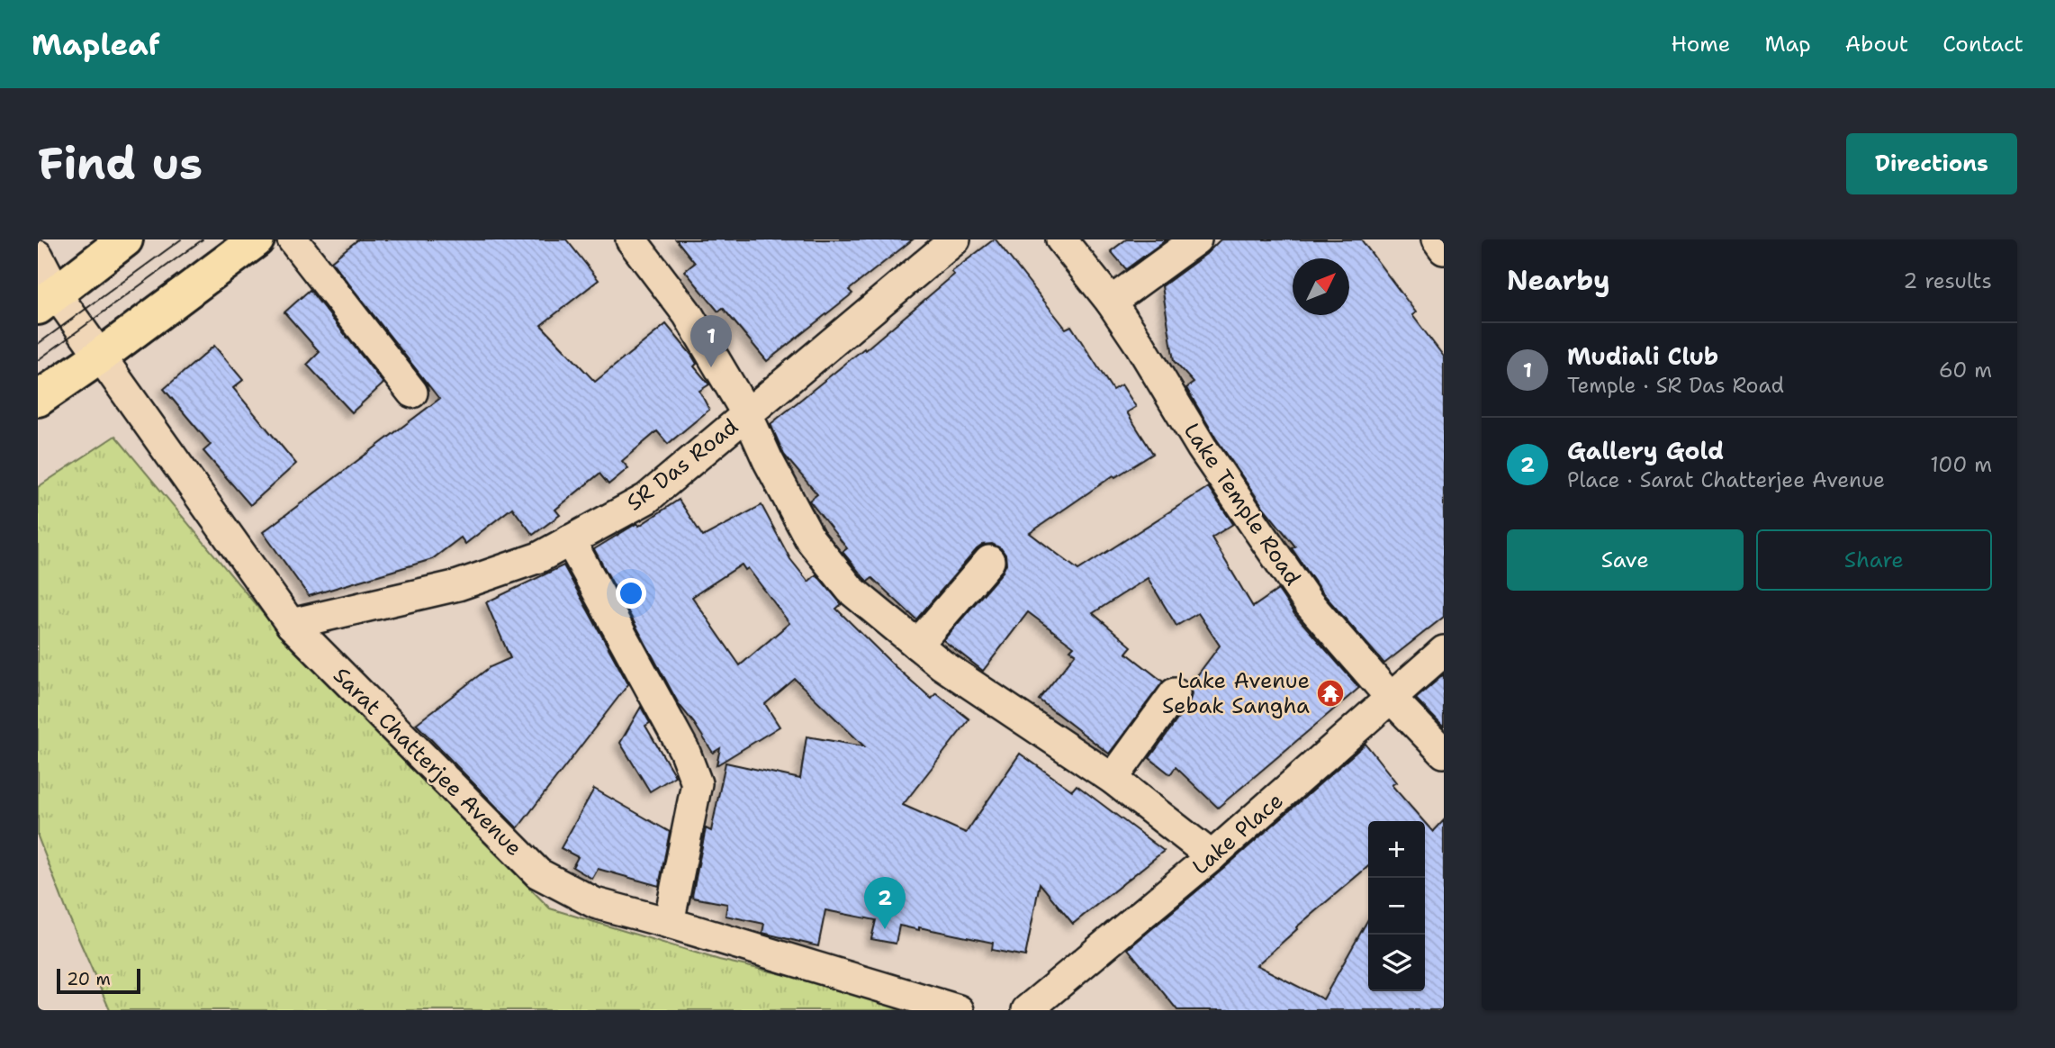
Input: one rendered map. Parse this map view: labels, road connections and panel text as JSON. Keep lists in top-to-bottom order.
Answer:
{
  "streets": {
    "street": [
      "SR Das Road",
      "Lake Temple Road",
      "Sarat Chatterjee Avenue",
      "Lake Place"
    ]
  },
  "crossings": [
    ["SR Das Road", "Sarat Chatterjee Avenue"],
    ["Lake Temple Road", "Lake Place"]
  ],
  "places": {
    "temple": ["Lake Avenue Sebak Sangha"]
  },
  "scale_bar": "20 m",
  "north": "top right",
  "page": {
    "header": "Mapleaf",
    "nav": [
      "Home",
      "Map",
      "About",
      "Contact"
    ],
    "buttons": [
      "Directions",
      ["Save", "Share"]
    ],
    "title": "Find us",
    "heading": ["Nearby", "2 results"],
    "pins": ["1", "2"],
    "list": [
      {
        "mark": "1",
        "name": "Mudiali Club",
        "note": "Temple · SR Das Road",
        "value": "60 m"
      },
      {
        "mark": "2",
        "name": "Gallery Gold",
        "note": "Place · Sarat Chatterjee Avenue",
        "value": "100 m"
      }
    ],
    "map_buttons": ["+", "−"],
    "scale": "20 m"
  }
}
